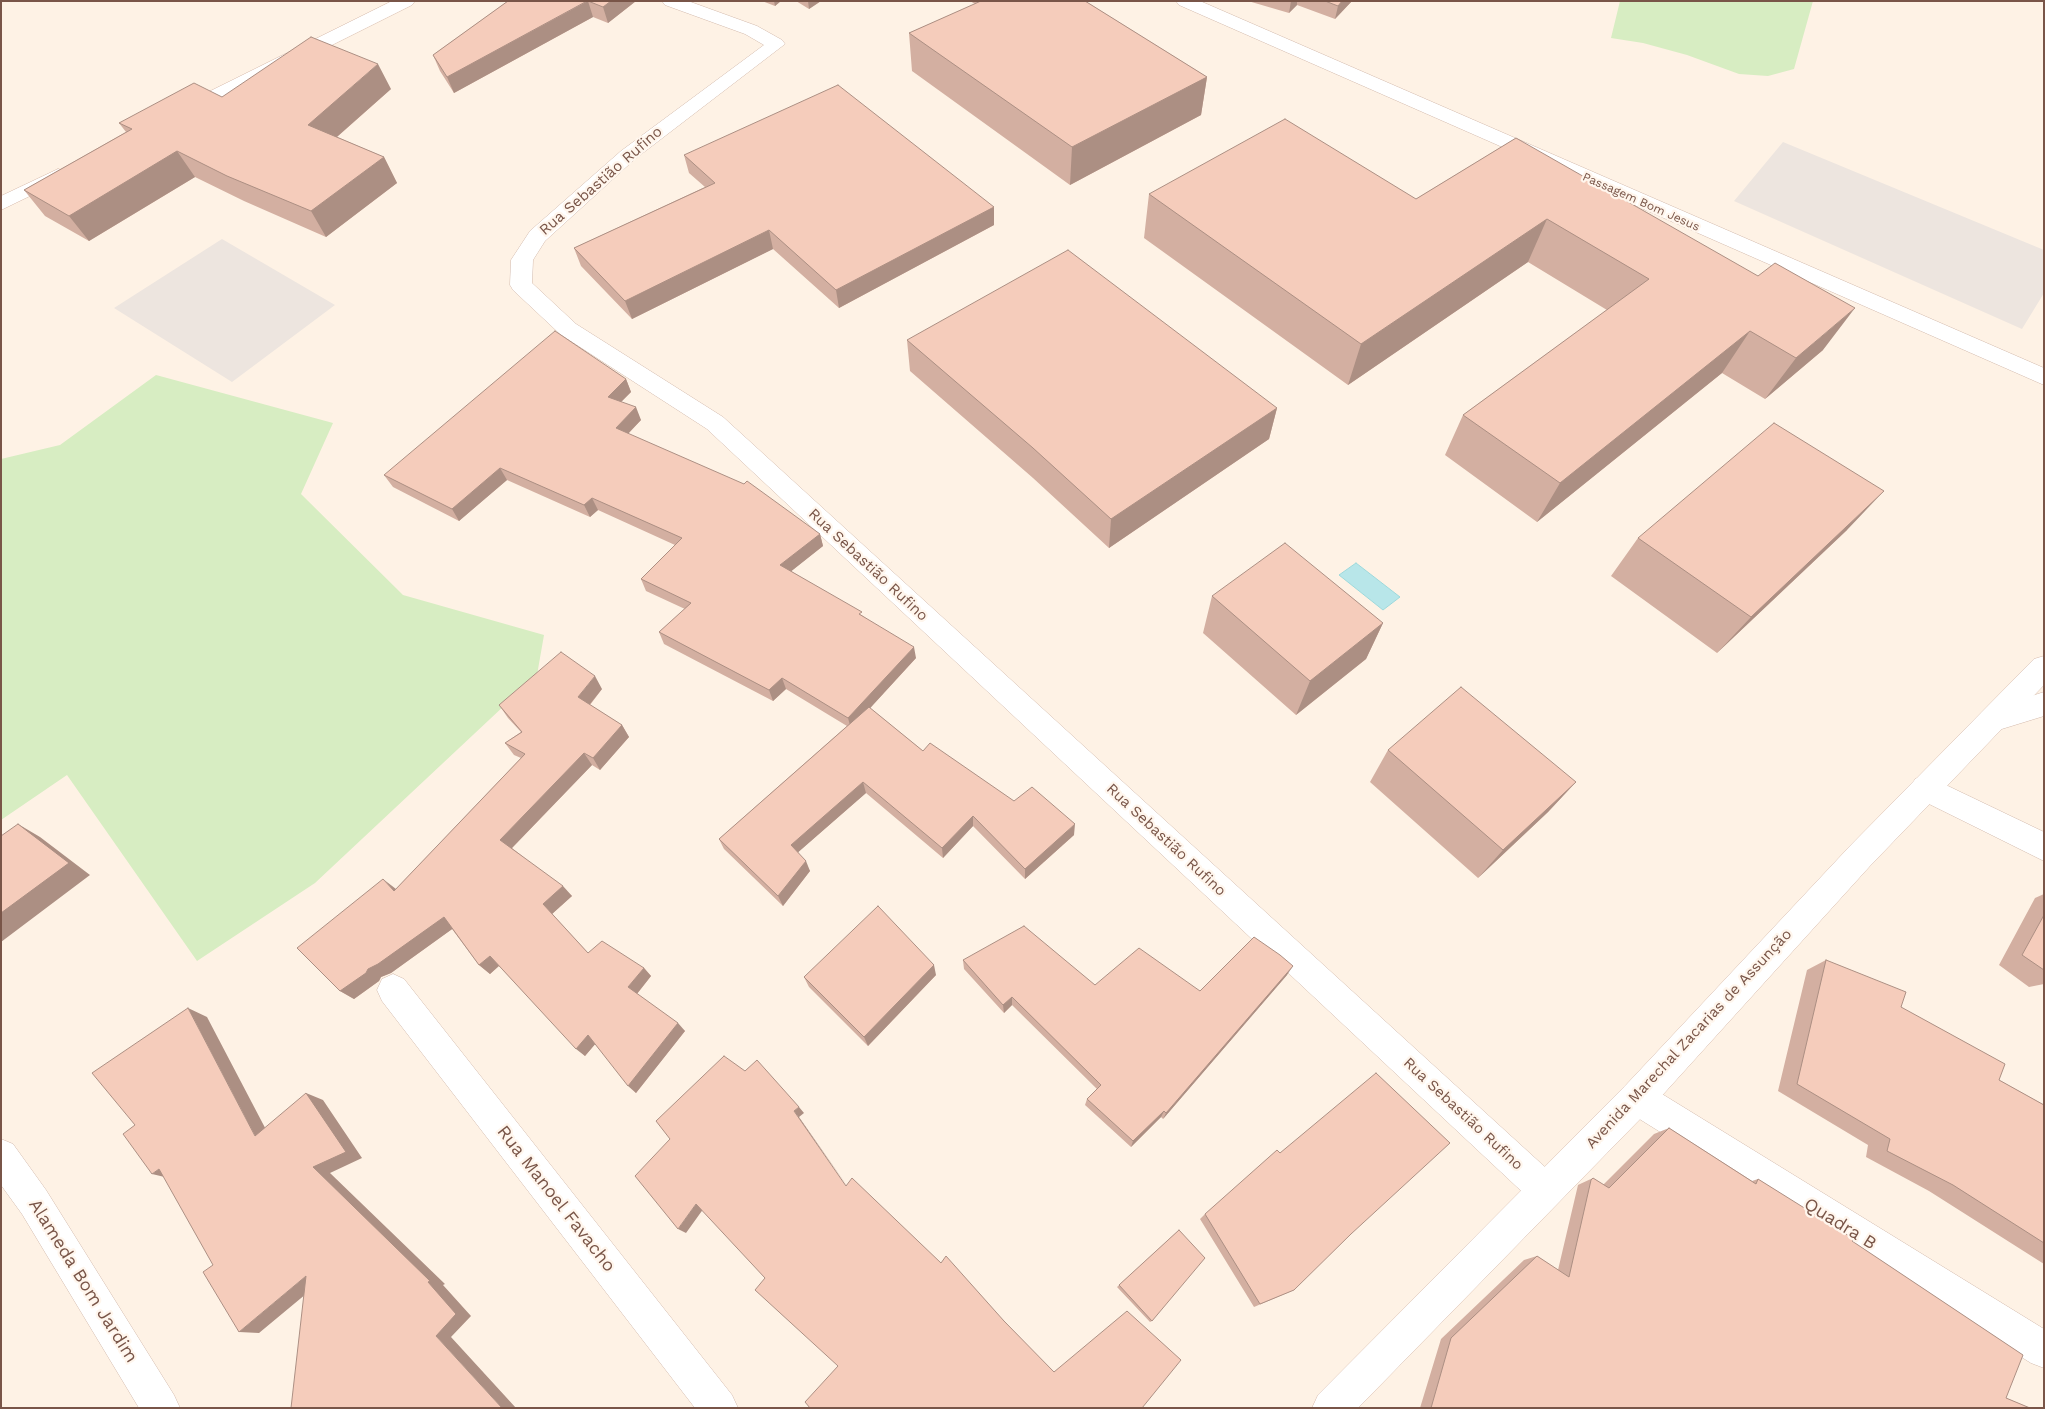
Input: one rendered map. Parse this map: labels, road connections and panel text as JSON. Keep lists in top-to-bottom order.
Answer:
{
  "streets": {
    "street": [
      "Rua Sebastião Rufino",
      "Passagem Bom Jesus",
      "Avenida Marechal Zacarias de Assunção",
      "Rua Manoel Favacho",
      "Quadra B",
      "Alameda Bom Jardim"
    ]
  },
  "crossings": [
    ["Rua Sebastião Rufino", "Avenida Marechal Zacarias de Assunção"],
    ["Avenida Marechal Zacarias de Assunção", "Quadra B"]
  ]
}
